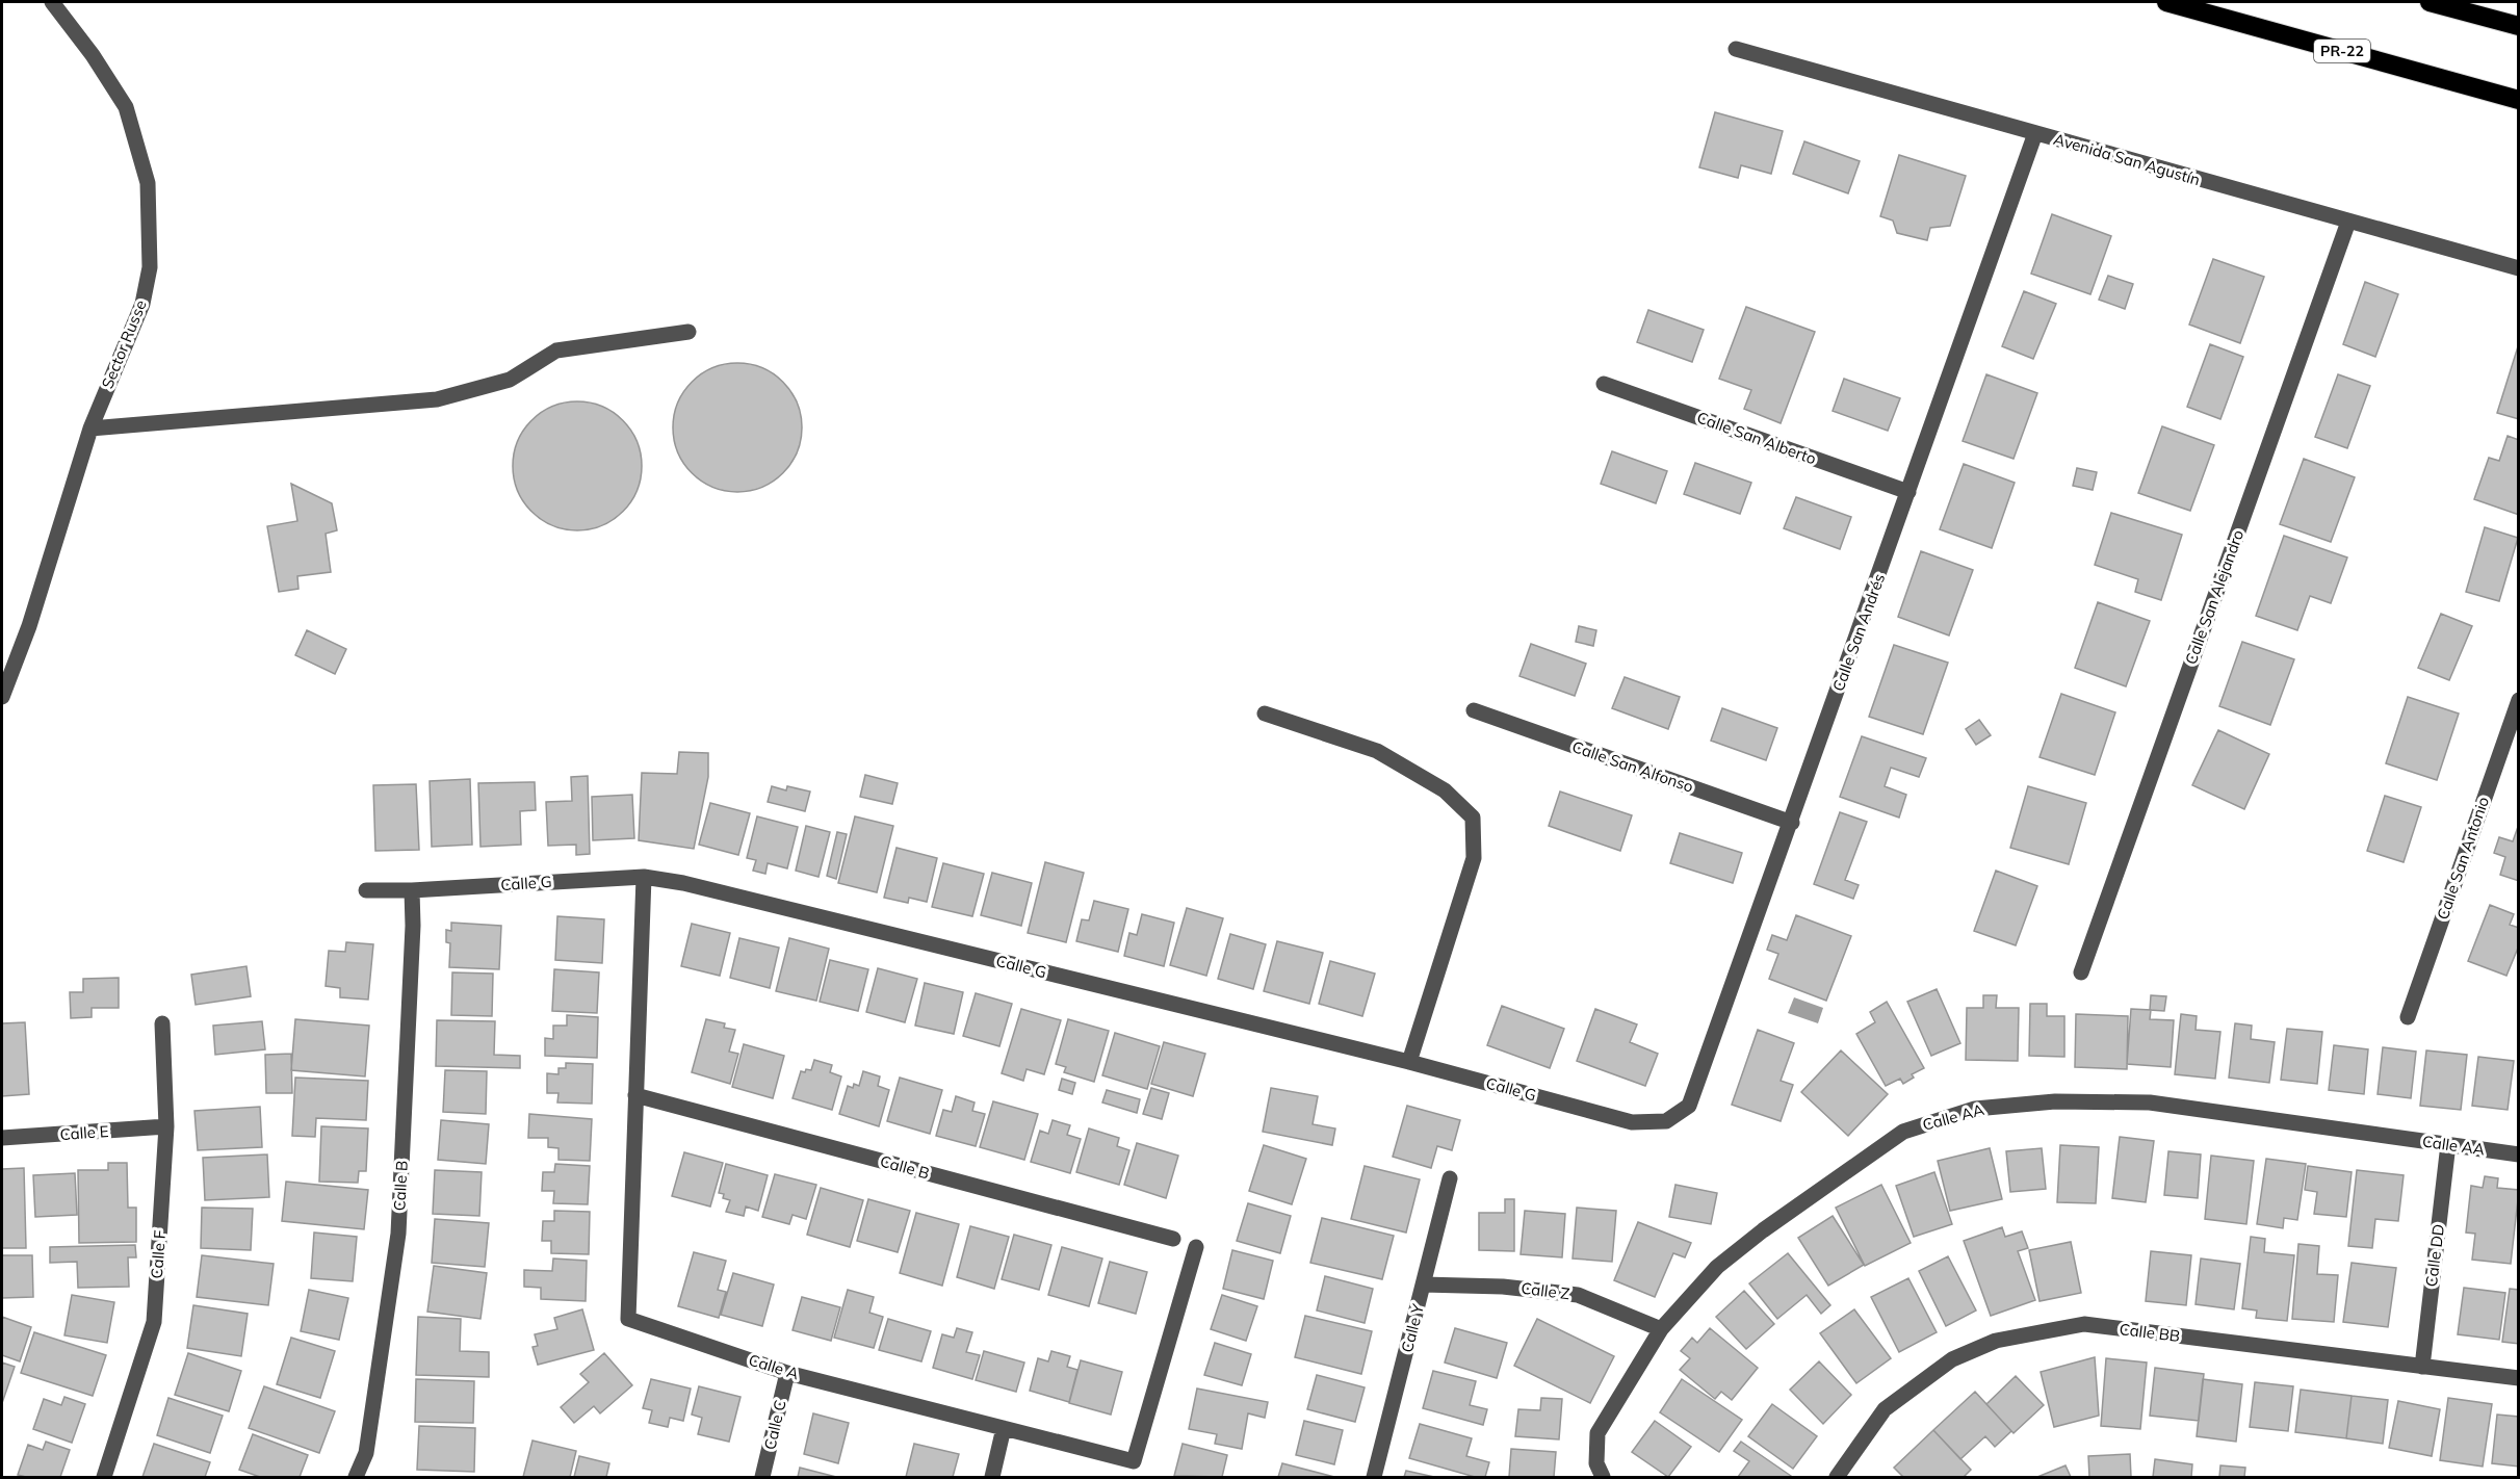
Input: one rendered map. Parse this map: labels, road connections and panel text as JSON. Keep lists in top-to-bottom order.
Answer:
{
  "streets": {
    "highway": ["PR-22"],
    "street": [
      "Avenida San Agustín",
      "Sector Russe",
      "Calle San Alberto",
      "Calle San Alejandro",
      "Calle San Andrés",
      "Calle San Alfonso",
      "Calle San Antonio",
      "Calle G",
      "Calle AA",
      "Calle E",
      "Calle B",
      "Calle F",
      "Calle DD",
      "Calle Z",
      "Calle Y",
      "Calle BB",
      "Calle A",
      "Calle C"
    ]
  },
  "crossings": [
    ["Avenida San Agustín", "Calle San Alejandro"],
    ["Avenida San Agustín", "Calle San Andrés"],
    ["Calle San Alberto", "Calle San Andrés"],
    ["Calle San Andrés", "Calle San Alfonso"],
    ["Calle San Andrés", "Calle G"],
    ["Calle G", "Calle B"],
    ["Calle G", "Calle A"],
    ["Calle AA", "Calle DD"],
    ["Calle AA", "Calle Z"],
    ["Calle E", "Calle F"],
    ["Calle B", "Calle A"],
    ["Calle DD", "Calle BB"],
    ["Calle Z", "Calle Y"],
    ["Calle A", "Calle C"]
  ]
}
